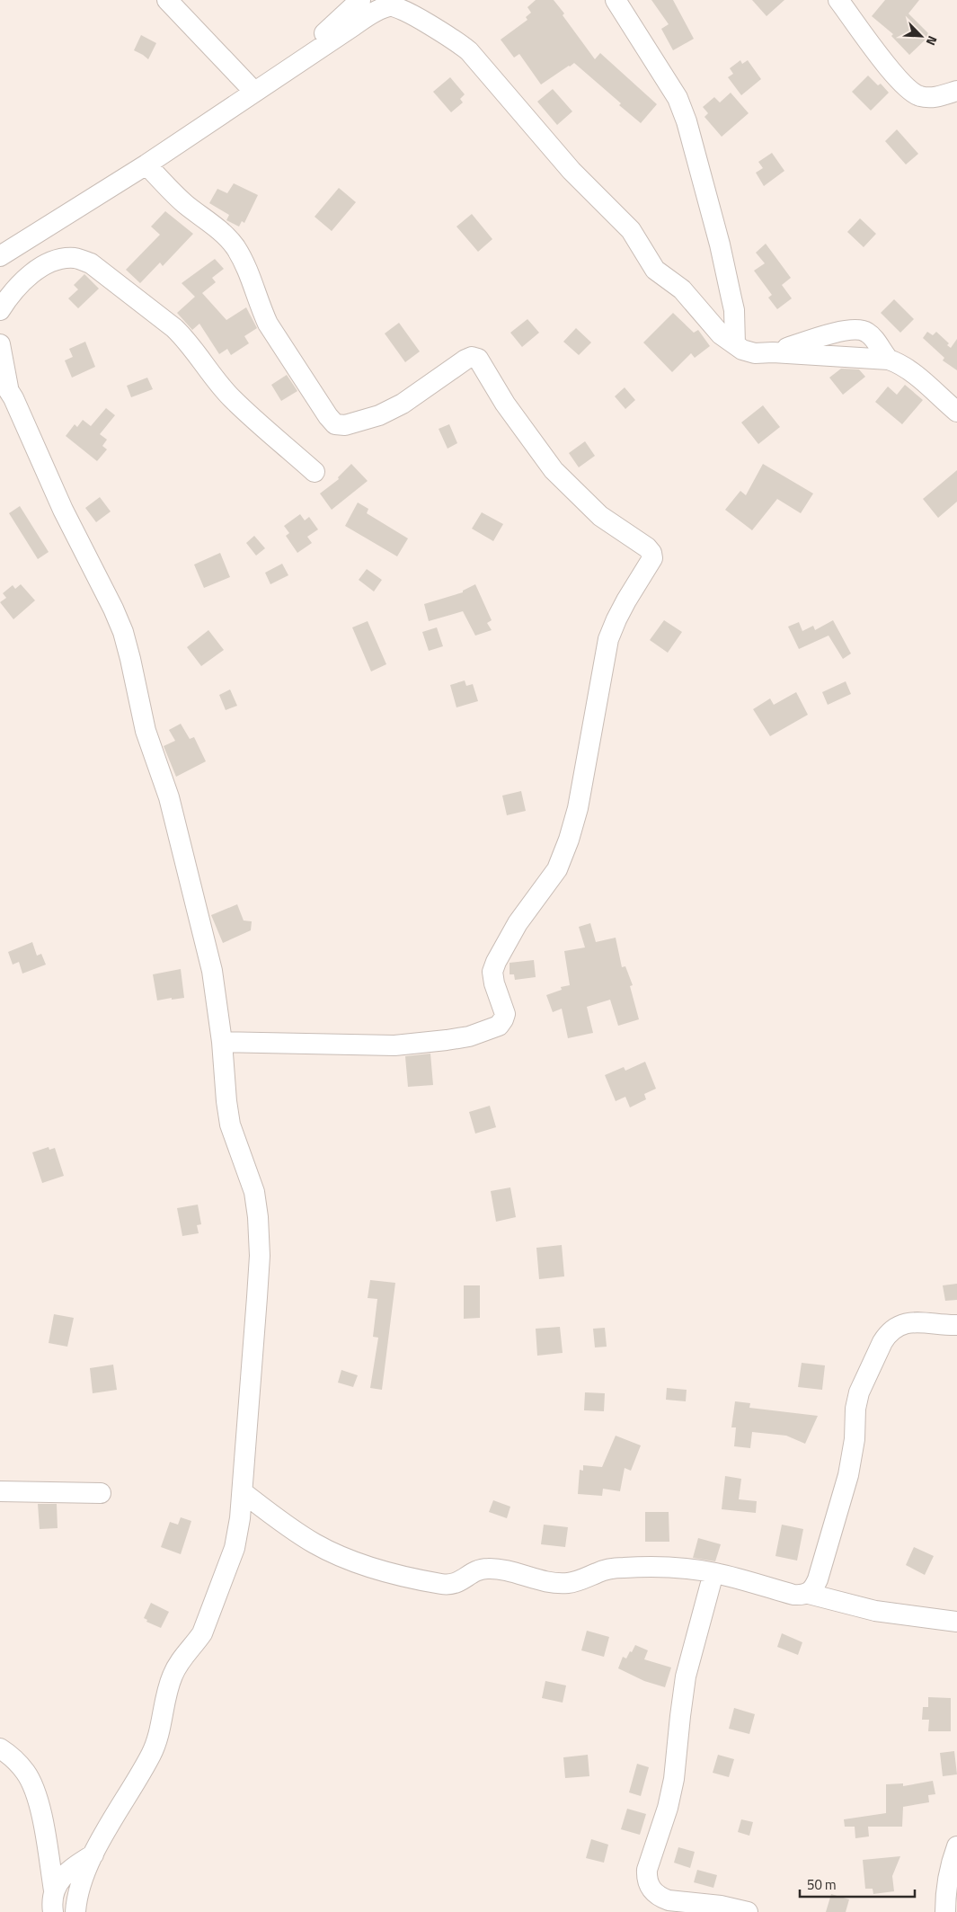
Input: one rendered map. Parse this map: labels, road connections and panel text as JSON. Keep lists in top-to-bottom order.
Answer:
{
  "scale_bar": "50 m",
  "north": "bottom right"
}
